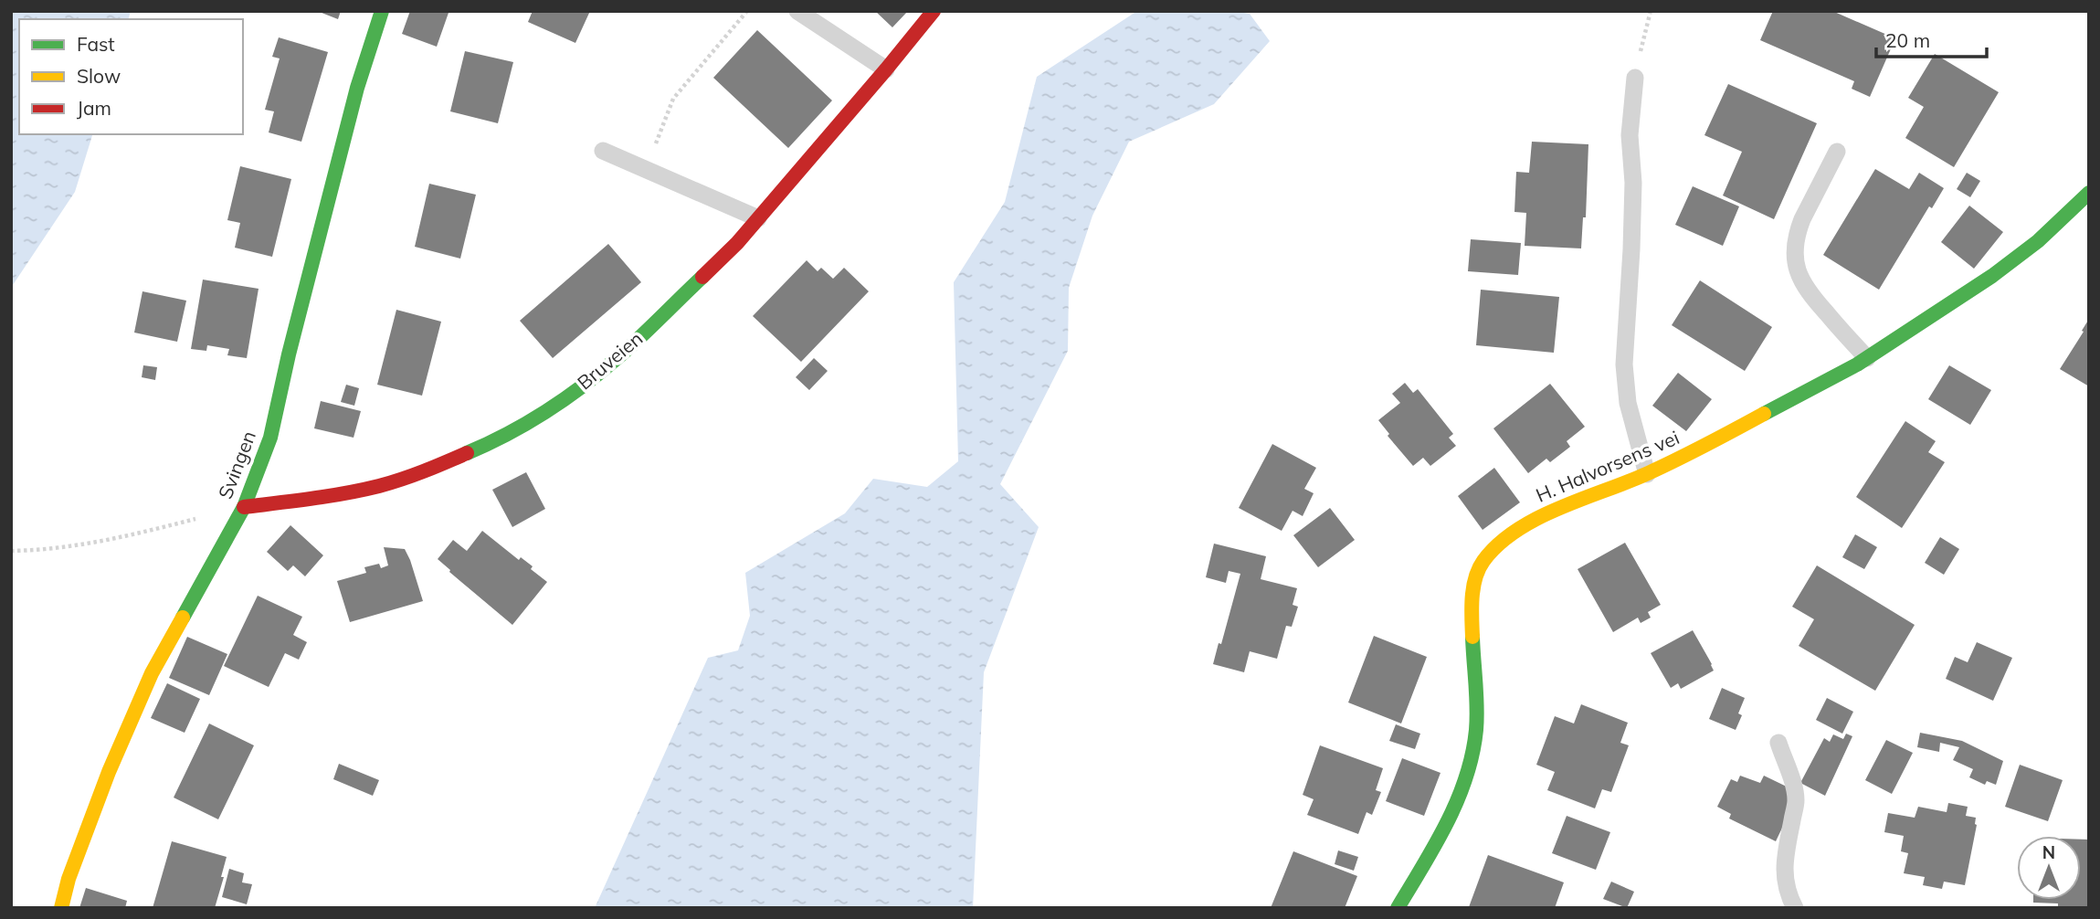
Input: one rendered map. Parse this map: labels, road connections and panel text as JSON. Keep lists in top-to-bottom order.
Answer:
{
  "streets": {
    "street": ["Bruveien", "Svingen", "H. Halvorsens vei"]
  },
  "crossings": [
    ["Bruveien", "Svingen"]
  ],
  "legend": ["Fast", "Slow", "Jam"],
  "scale_bar": "20 m",
  "north": "top"
}
